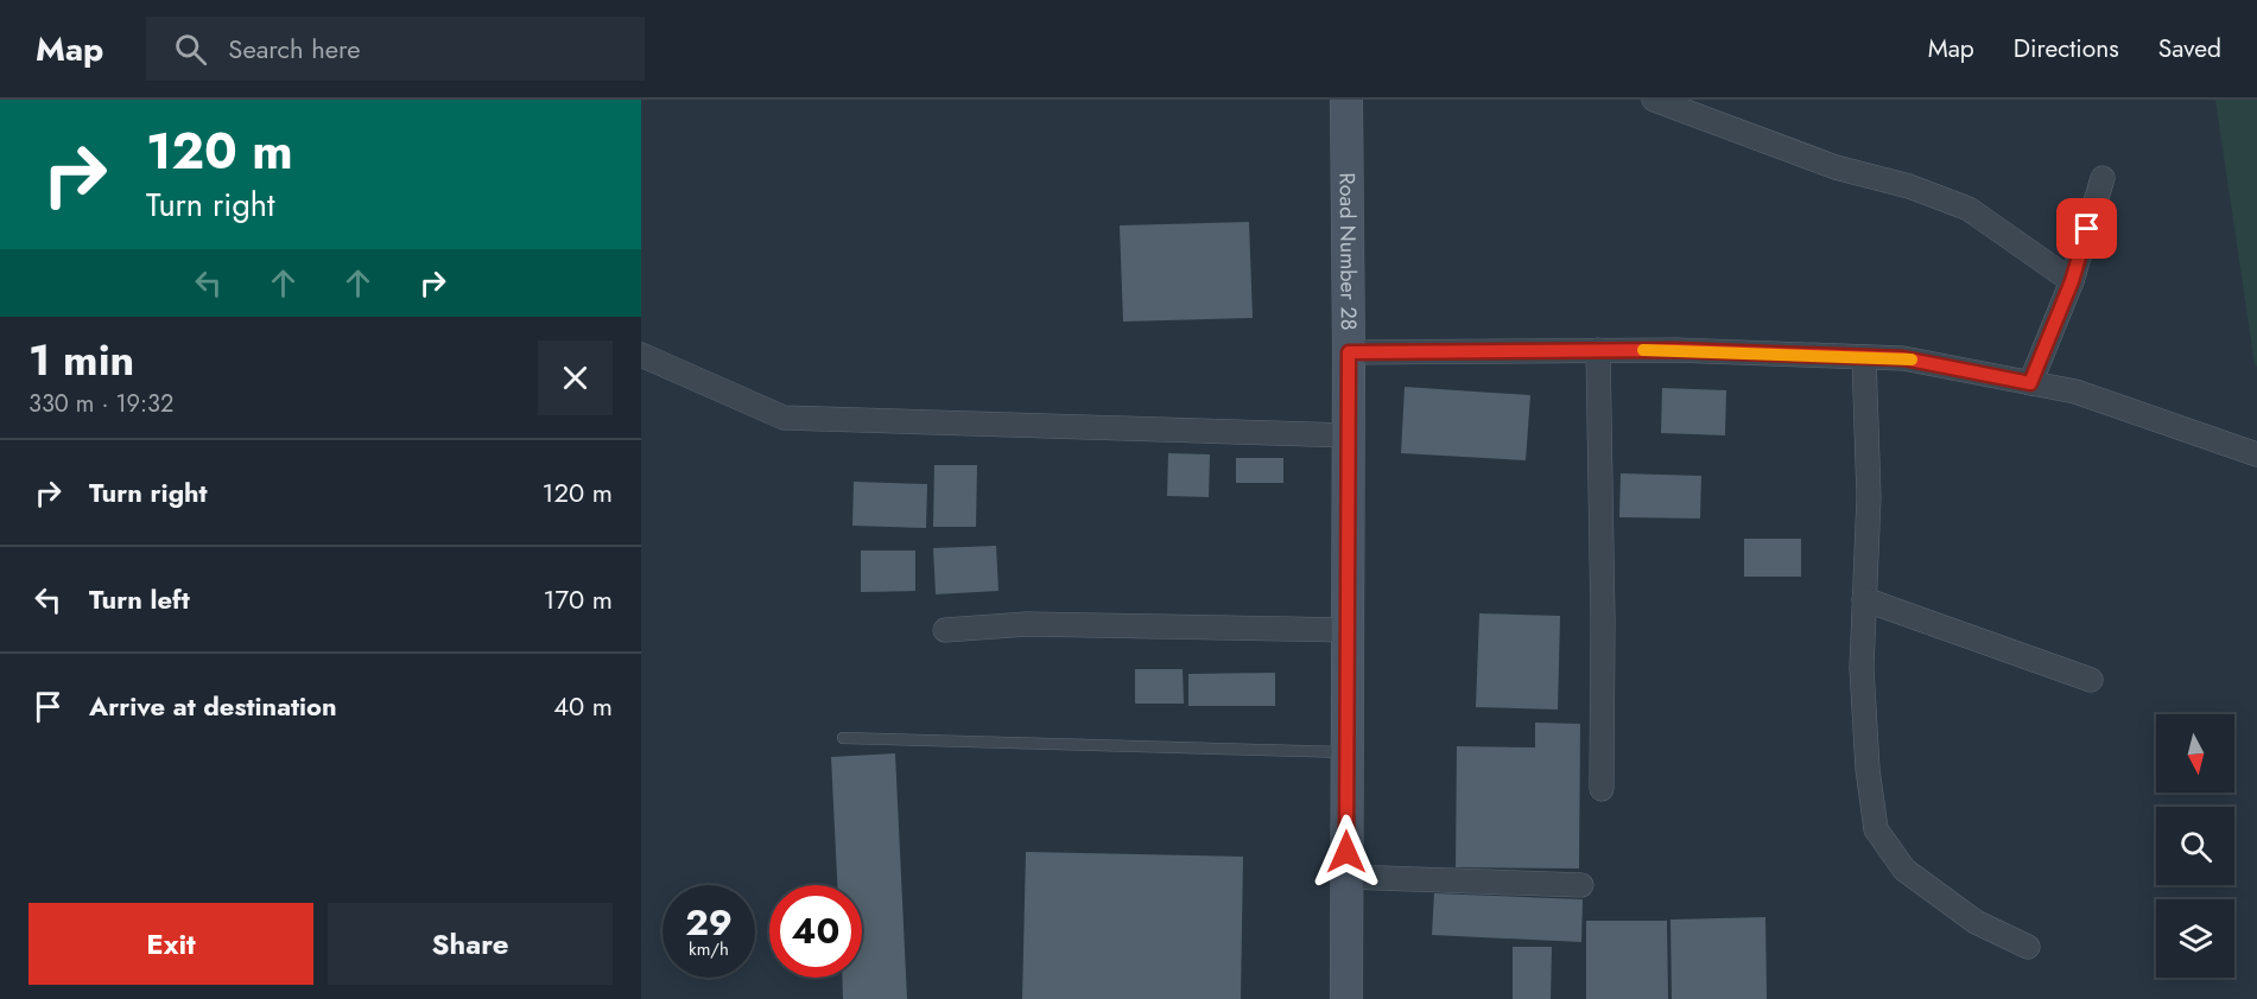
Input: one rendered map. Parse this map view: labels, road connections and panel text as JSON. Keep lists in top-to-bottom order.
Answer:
{
  "streets": {
    "street": ["Road Number 28"]
  },
  "north": "bottom",
  "page": {
    "header": "Map",
    "search": "Search here",
    "nav": ["Map", "Directions", "Saved"],
    "turn": ["120 m", "Turn right"],
    "heading": ["1 min", "330 m · 19:32"],
    "list": [
      {
        "name": "Turn right",
        "value": "120 m"
      },
      {
        "name": "Turn left",
        "value": "170 m"
      },
      {
        "name": "Arrive at destination",
        "value": "40 m"
      }
    ],
    "speed": "29 km/h",
    "limit": "40",
    "buttons": ["Exit", "Share"]
  }
}
